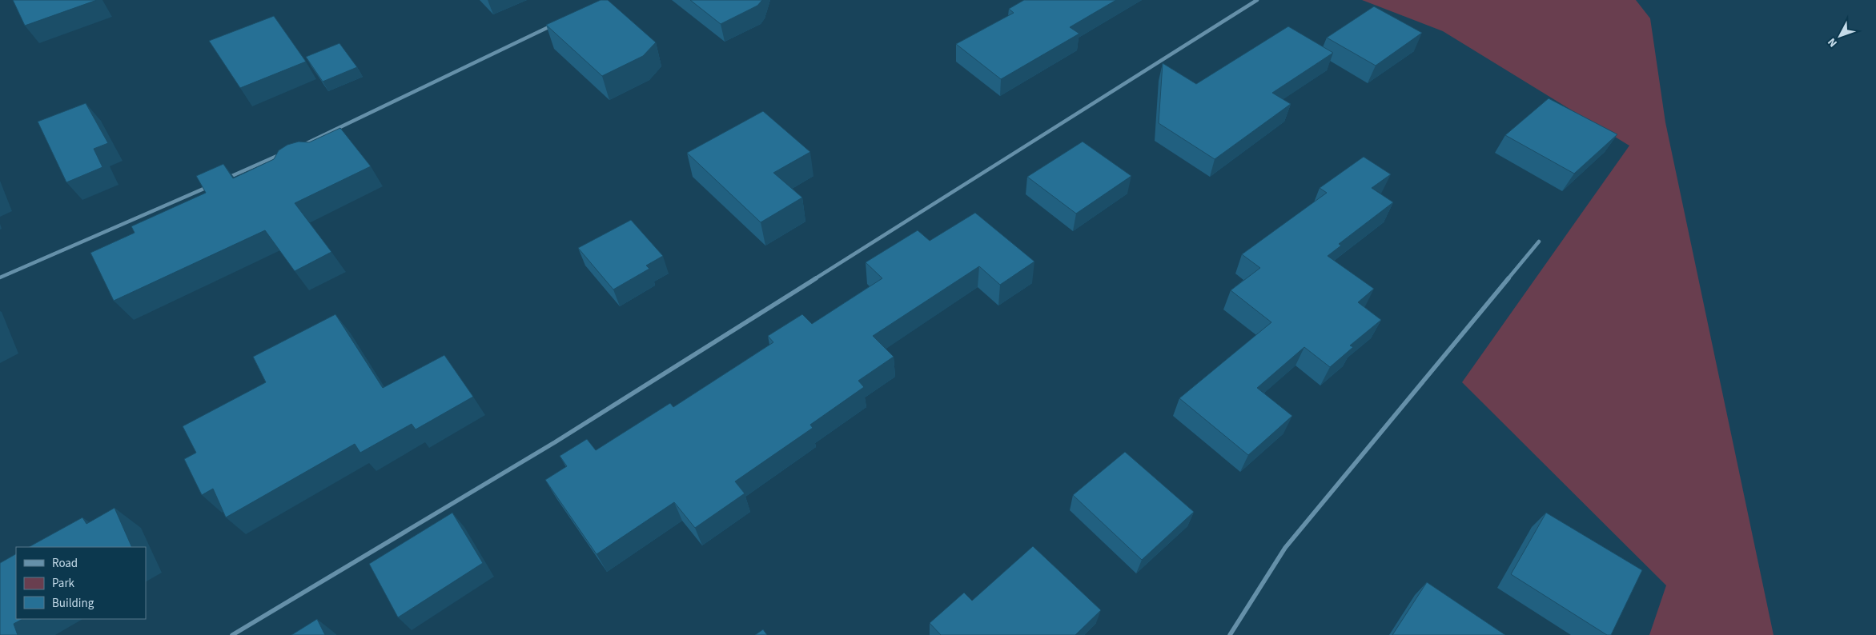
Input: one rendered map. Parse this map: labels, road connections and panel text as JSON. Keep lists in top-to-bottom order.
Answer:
{
  "legend": ["Road", "Park", "Building"],
  "north": "bottom left"
}
